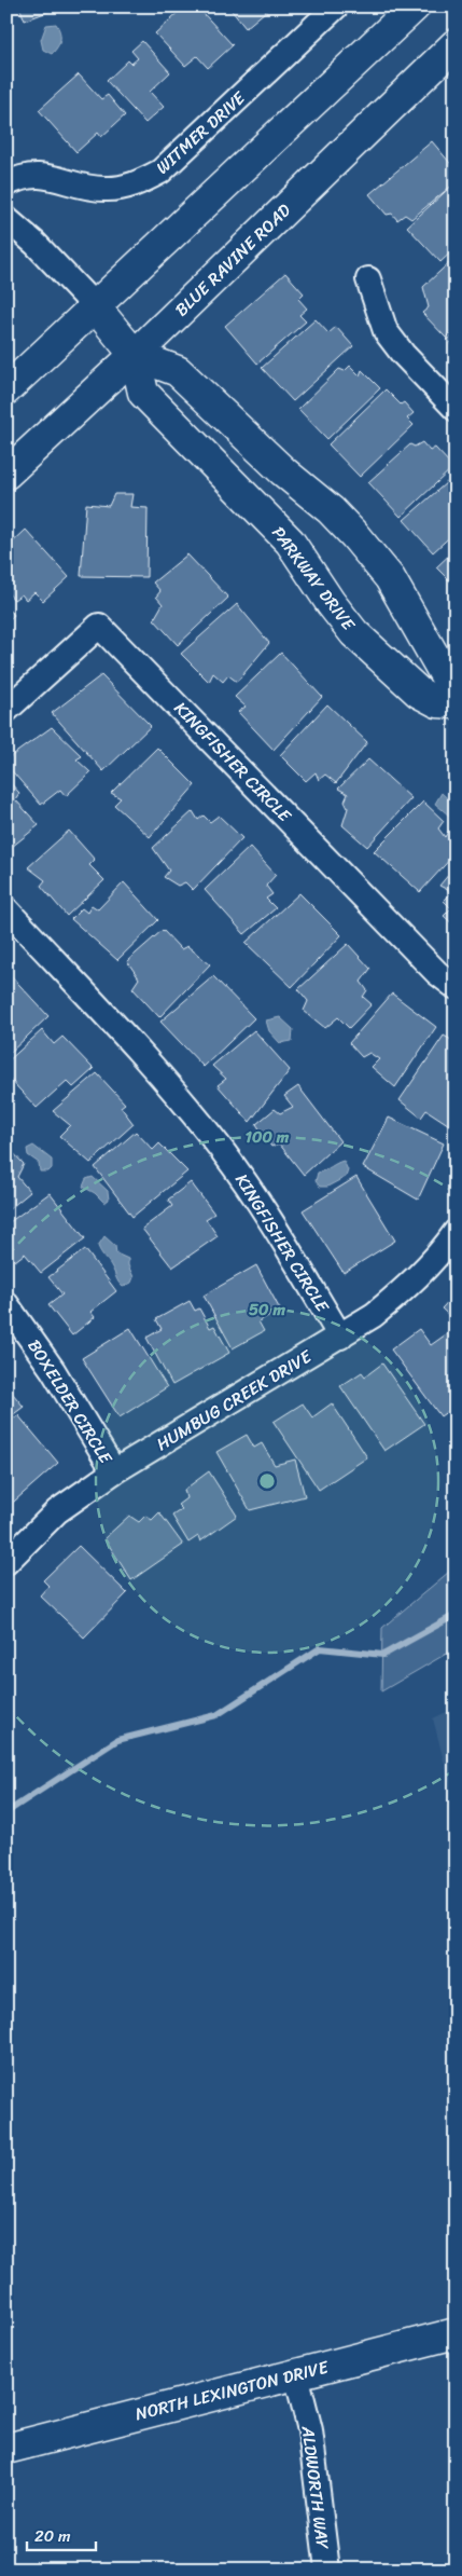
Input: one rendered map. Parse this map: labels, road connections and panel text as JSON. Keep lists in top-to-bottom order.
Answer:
{
  "streets": {
    "street": [
      "WITMER DRIVE",
      "BLUE RAVINE ROAD",
      "PARKWAY DRIVE",
      "KINGFISHER CIRCLE",
      "HUMBUG CREEK DRIVE",
      "BOXELDER CIRCLE",
      "NORTH LEXINGTON DRIVE",
      "ALDWORTH WAY"
    ]
  },
  "crossings": [
    ["BLUE RAVINE ROAD", "PARKWAY DRIVE"],
    ["KINGFISHER CIRCLE", "HUMBUG CREEK DRIVE"],
    ["HUMBUG CREEK DRIVE", "BOXELDER CIRCLE"],
    ["NORTH LEXINGTON DRIVE", "ALDWORTH WAY"]
  ],
  "scale_bar": "20 m",
  "rings": ["100 m", "50 m"]
}
